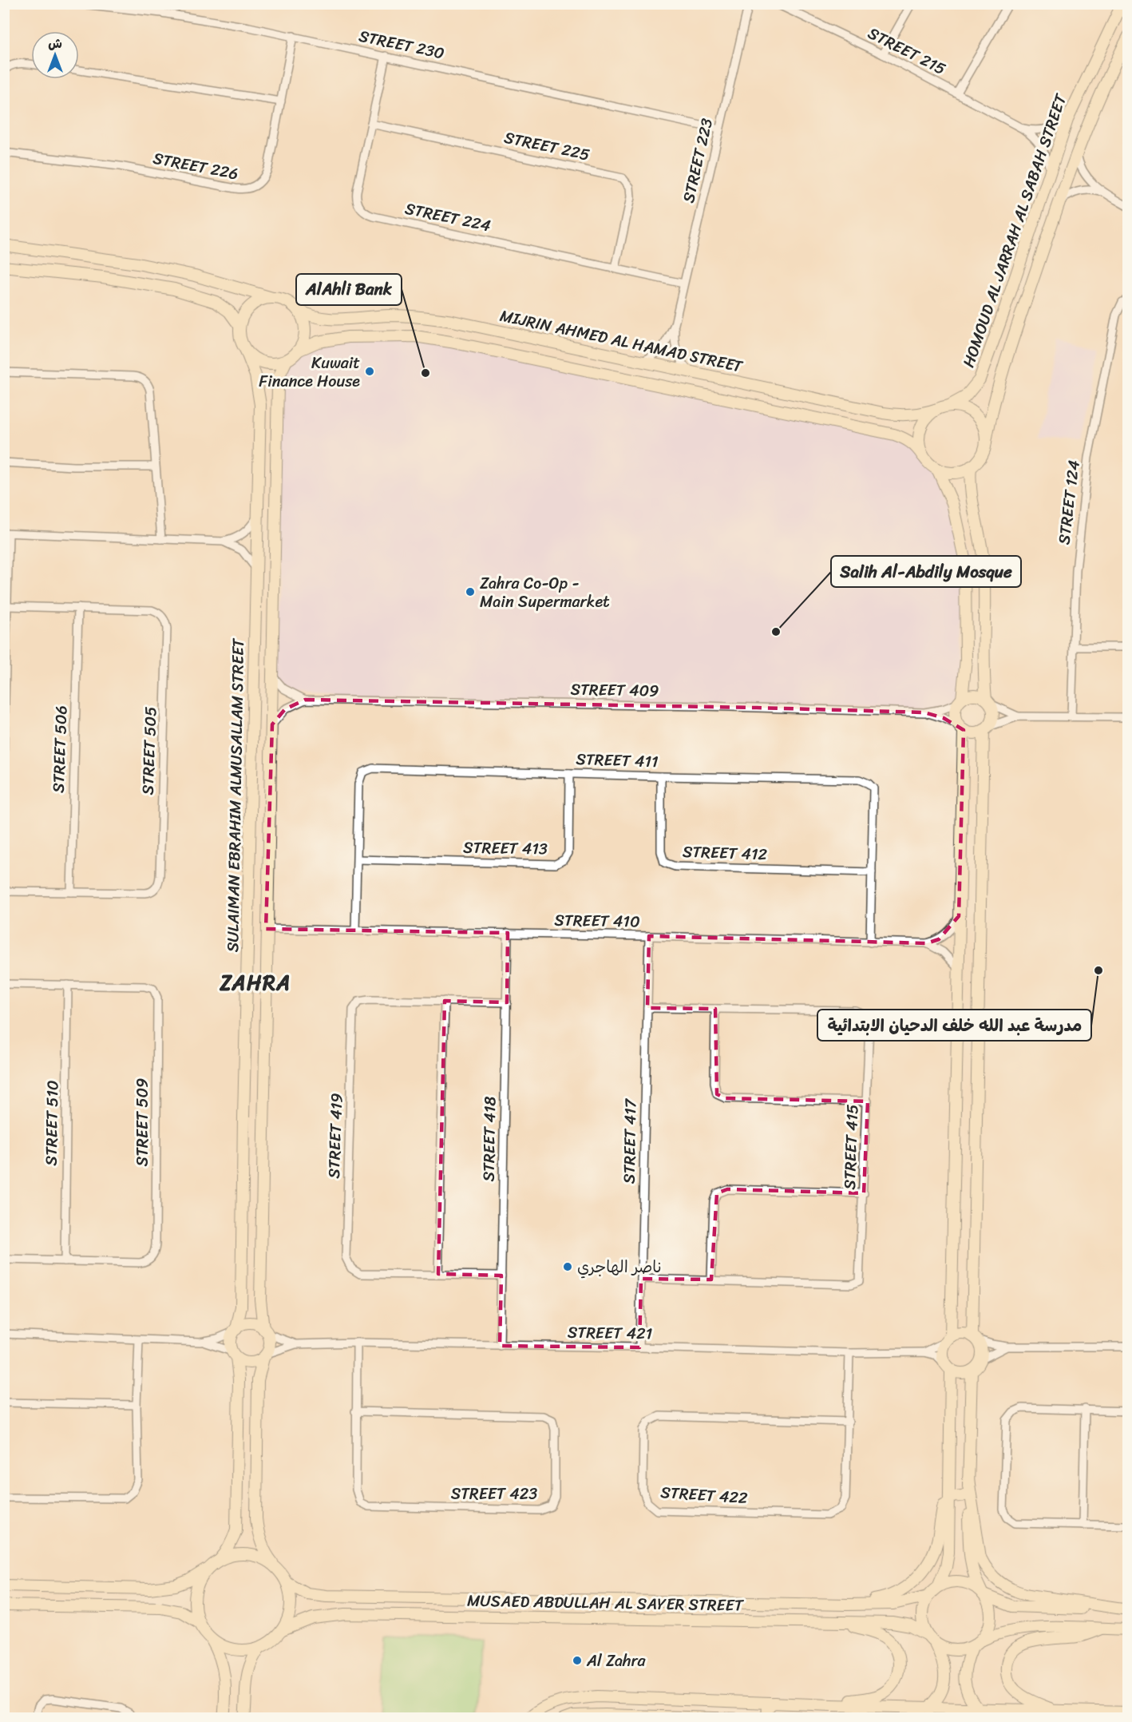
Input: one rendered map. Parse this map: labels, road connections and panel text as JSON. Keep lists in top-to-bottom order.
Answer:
{
  "streets": {
    "street": [
      "STREET 230",
      "STREET 215",
      "STREET 225",
      "STREET 223",
      "STREET 226",
      "STREET 224",
      "HOMOUD AL JARRAH AL SABAH STREET",
      "MIJRIN AHMED AL HAMAD STREET",
      "STREET 124",
      "STREET 409",
      "STREET 506",
      "STREET 505",
      "STREET 411",
      "SULAIMAN EBRAHIM ALMUSALLAM STREET",
      "STREET 413",
      "STREET 412",
      "STREET 410",
      "STREET 509",
      "STREET 510",
      "STREET 419",
      "STREET 418",
      "STREET 417",
      "STREET 415",
      "STREET 421",
      "STREET 423",
      "STREET 422",
      "MUSAED ABDULLAH AL SAYER STREET"
    ]
  },
  "crossings": [
    ["STREET 230", "STREET 223"],
    ["STREET 230", "STREET 226"],
    ["STREET 230", "STREET 224"],
    ["STREET 215", "HOMOUD AL JARRAH AL SABAH STREET"],
    ["STREET 225", "STREET 224"],
    ["STREET 223", "STREET 224"],
    ["STREET 223", "MIJRIN AHMED AL HAMAD STREET"],
    ["HOMOUD AL JARRAH AL SABAH STREET", "MIJRIN AHMED AL HAMAD STREET"],
    ["MIJRIN AHMED AL HAMAD STREET", "SULAIMAN EBRAHIM ALMUSALLAM STREET"],
    ["STREET 506", "STREET 505"],
    ["STREET 411", "STREET 413"],
    ["STREET 411", "STREET 412"],
    ["STREET 411", "STREET 410"],
    ["SULAIMAN EBRAHIM ALMUSALLAM STREET", "STREET 421"],
    ["STREET 410", "STREET 418"],
    ["STREET 410", "STREET 417"],
    ["STREET 509", "STREET 510"],
    ["STREET 419", "STREET 418"],
    ["STREET 418", "STREET 421"],
    ["STREET 417", "STREET 415"],
    ["STREET 417", "STREET 421"],
    ["STREET 421", "STREET 423"],
    ["STREET 421", "STREET 422"]
  ],
  "districts": ["ZAHRA"],
  "places": [
    "Kuwait Finance House",
    "AlAhli Bank",
    "Zahra Co-Op - Main Supermarket",
    "Salih Al-Abdily Mosque",
    "مدرسة عبد الله خلف الدحيان الابتدائية",
    "ناصر الهاجري",
    "Al Zahra"
  ],
  "north": "top"
}
